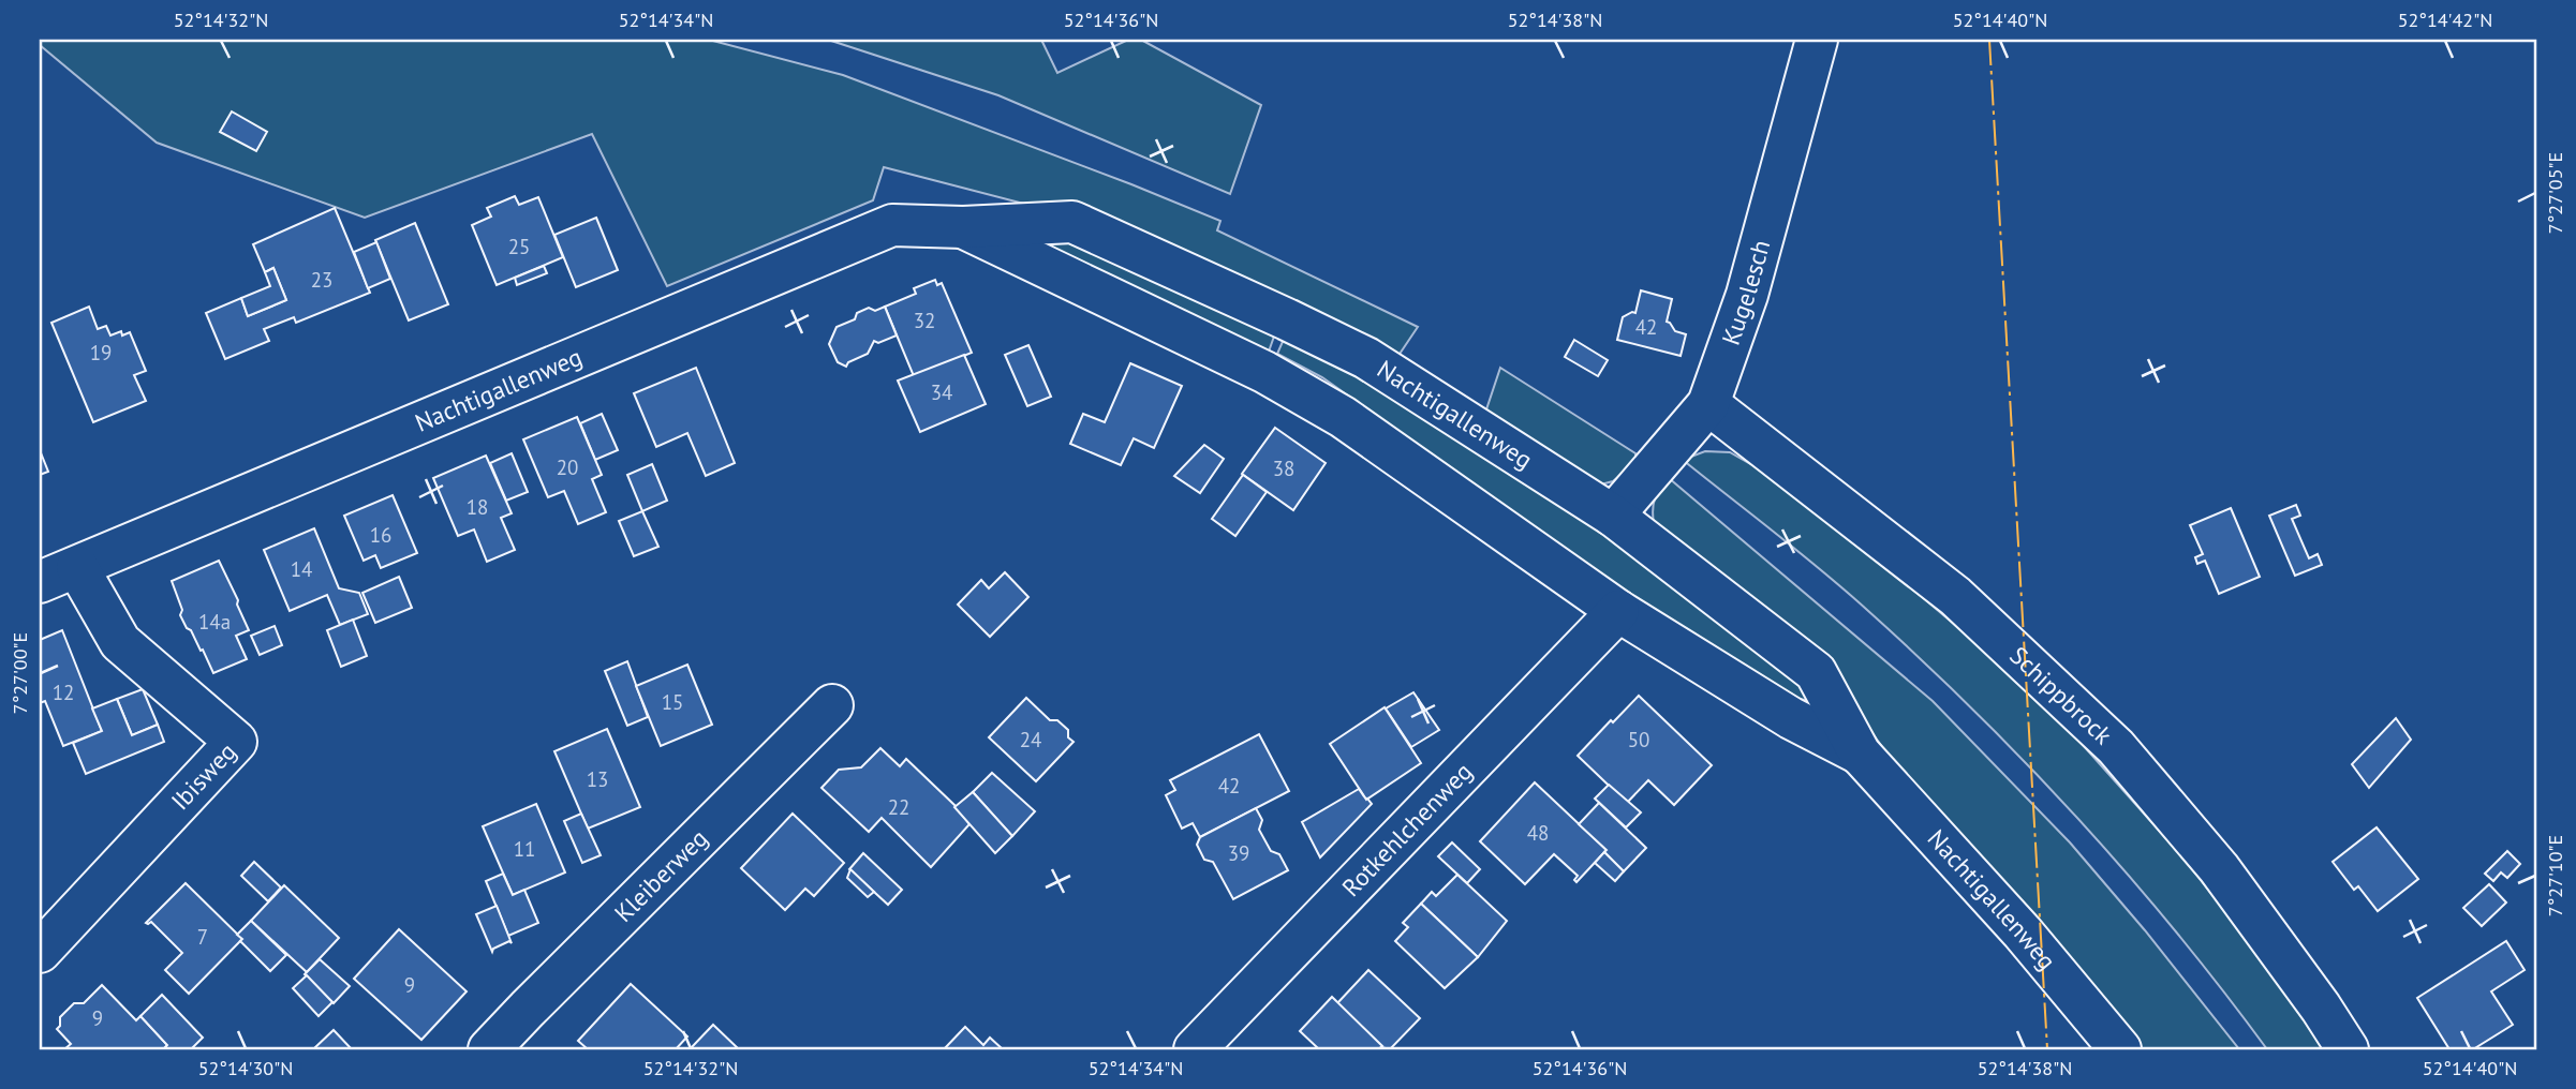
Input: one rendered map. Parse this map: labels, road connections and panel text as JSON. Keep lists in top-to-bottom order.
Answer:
{
  "streets": {
    "street": [
      "Kugelesch",
      "Nachtigallenweg",
      "Schippbrock",
      "Ibisweg",
      "Rotkehlchenweg",
      "Kleiberweg"
    ]
  },
  "crossings": [
    ["Kugelesch", "Nachtigallenweg"],
    ["Kugelesch", "Schippbrock"],
    ["Nachtigallenweg", "Ibisweg"],
    ["Nachtigallenweg", "Rotkehlchenweg"]
  ],
  "house_numbers": [
    "25",
    "23",
    "32",
    "42",
    "19",
    "34",
    "20",
    "38",
    "18",
    "16",
    "14",
    "14a",
    "12",
    "15",
    "24",
    "50",
    "13",
    "42",
    "22",
    "48",
    "11",
    "39",
    "7",
    "9",
    "9"
  ],
  "coordinates": [
    "52°14'32\"N",
    "52°14'34\"N",
    "52°14'36\"N",
    "52°14'38\"N",
    "52°14'40\"N",
    "52°14'42\"N",
    "7°27'05\"E",
    "7°27'00\"E",
    "7°27'10\"E",
    "52°14'30\"N"
  ]
}
